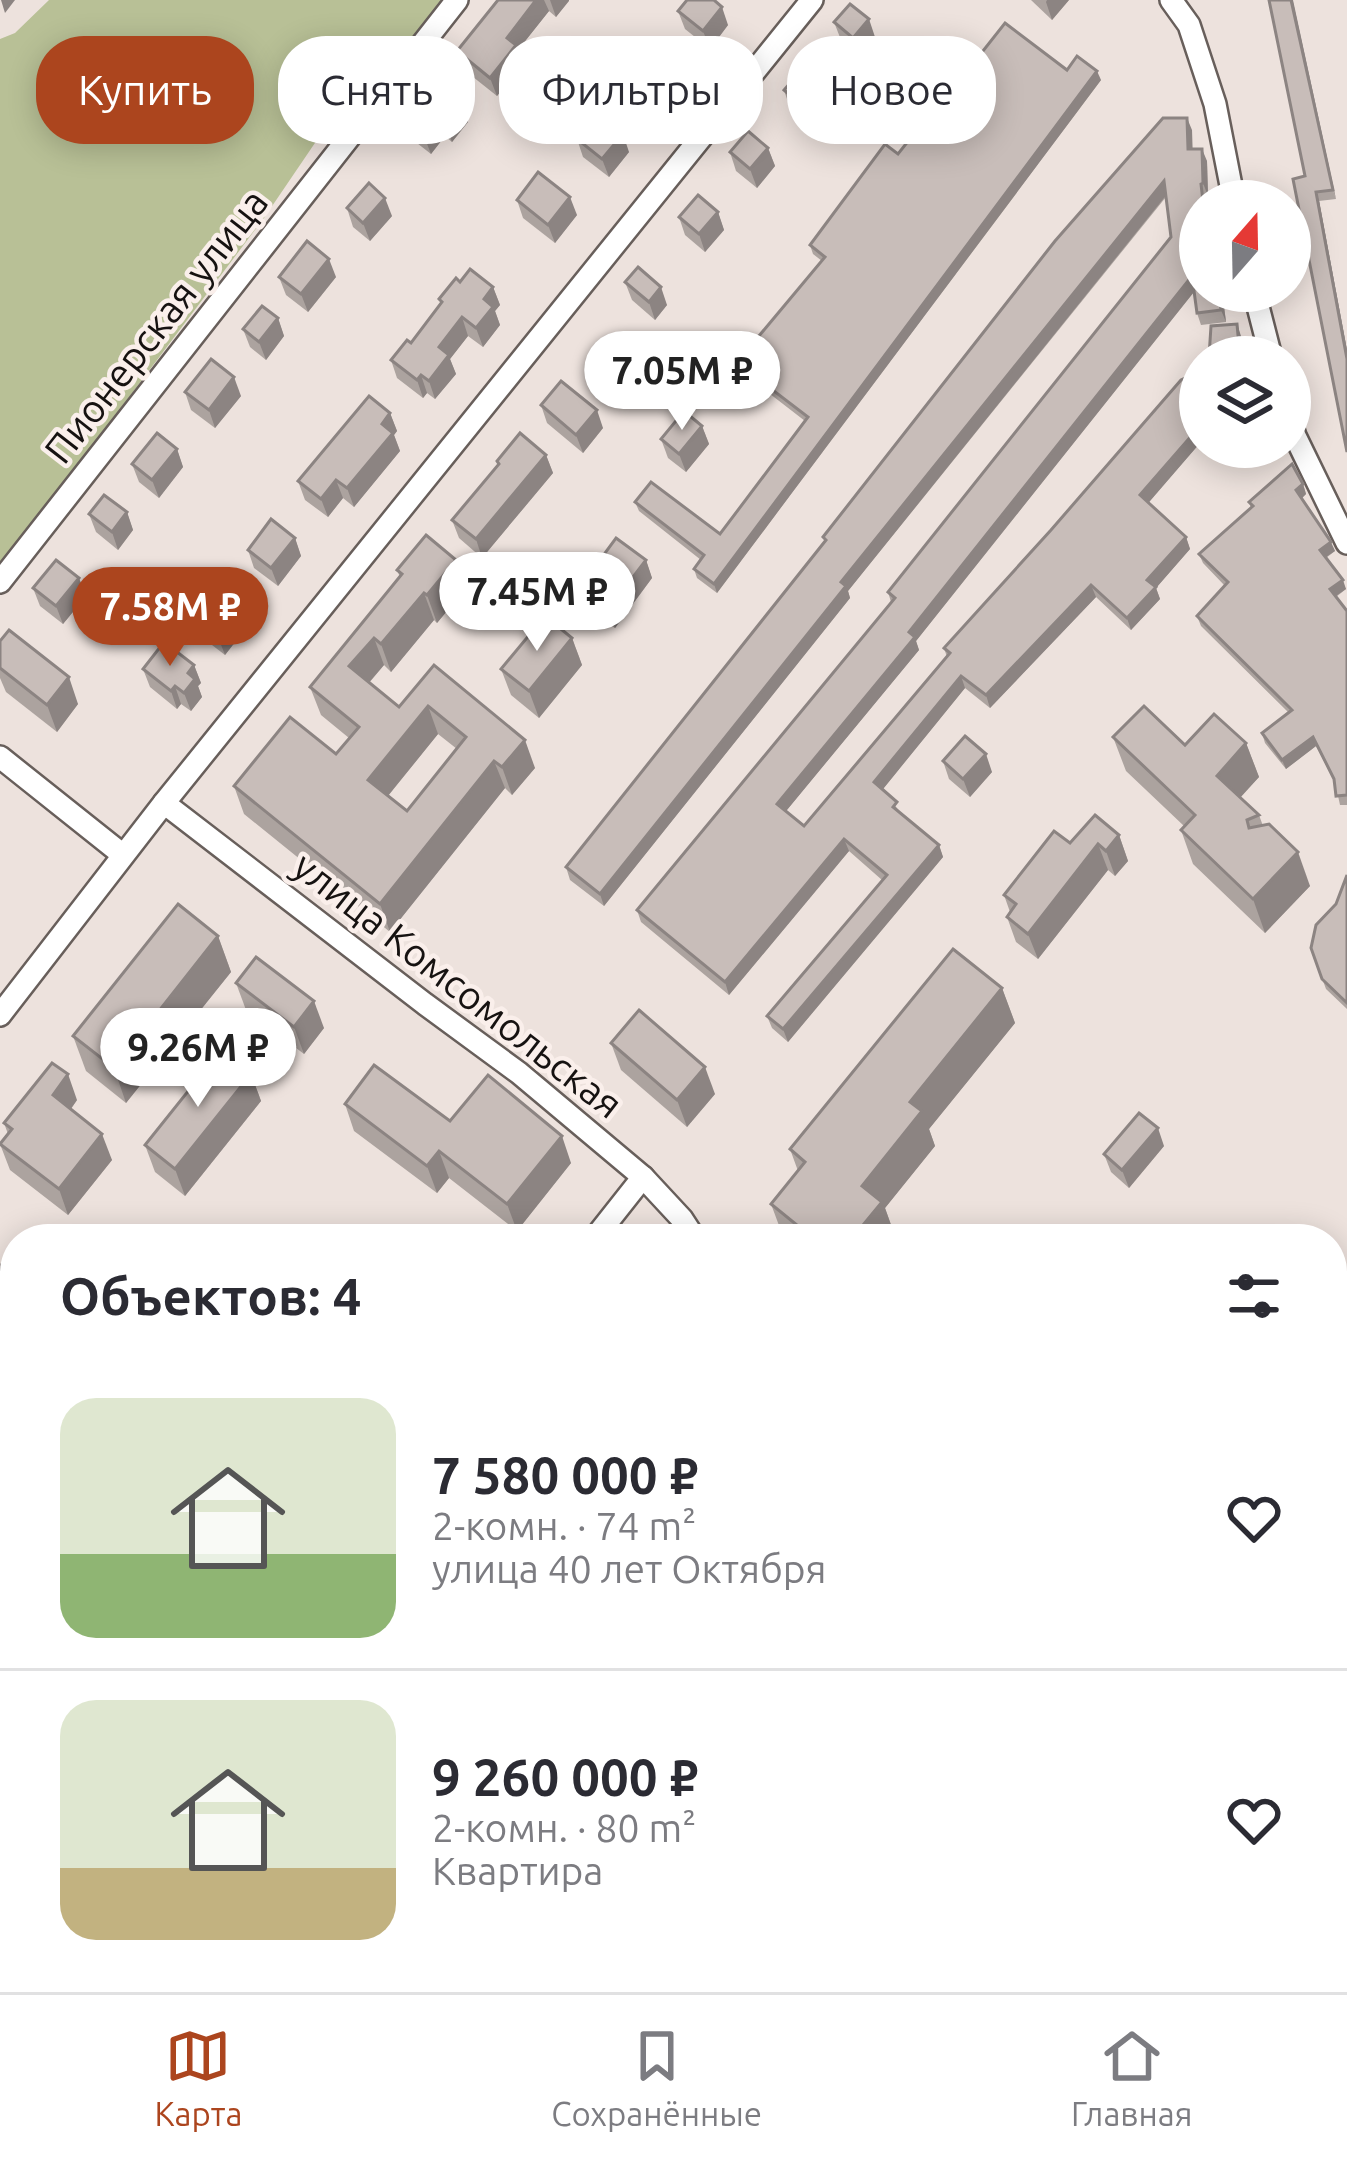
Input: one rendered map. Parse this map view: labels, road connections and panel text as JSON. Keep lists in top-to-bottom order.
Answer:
{
  "streets": {
    "street": ["Пионерская улица", "улица Комсомольская"]
  },
  "north": "top",
  "page": {
    "chip": [
      "Купить",
      "Снять",
      "Фильтры",
      "Новое"
    ],
    "price": [
      "7.05M ₽",
      "7.45M ₽",
      "7.58M ₽",
      "9.26M ₽"
    ],
    "heading": "Объектов: 4",
    "list": [
      {
        "name": "7 580 000 ₽",
        "note": "2-комн. · 74 m² · улица 40 лет Октября"
      },
      {
        "name": "9 260 000 ₽",
        "note": "2-комн. · 80 m² · Квартира"
      }
    ],
    "tabs": ["Карта", "Сохранённые", "Главная"]
  }
}
